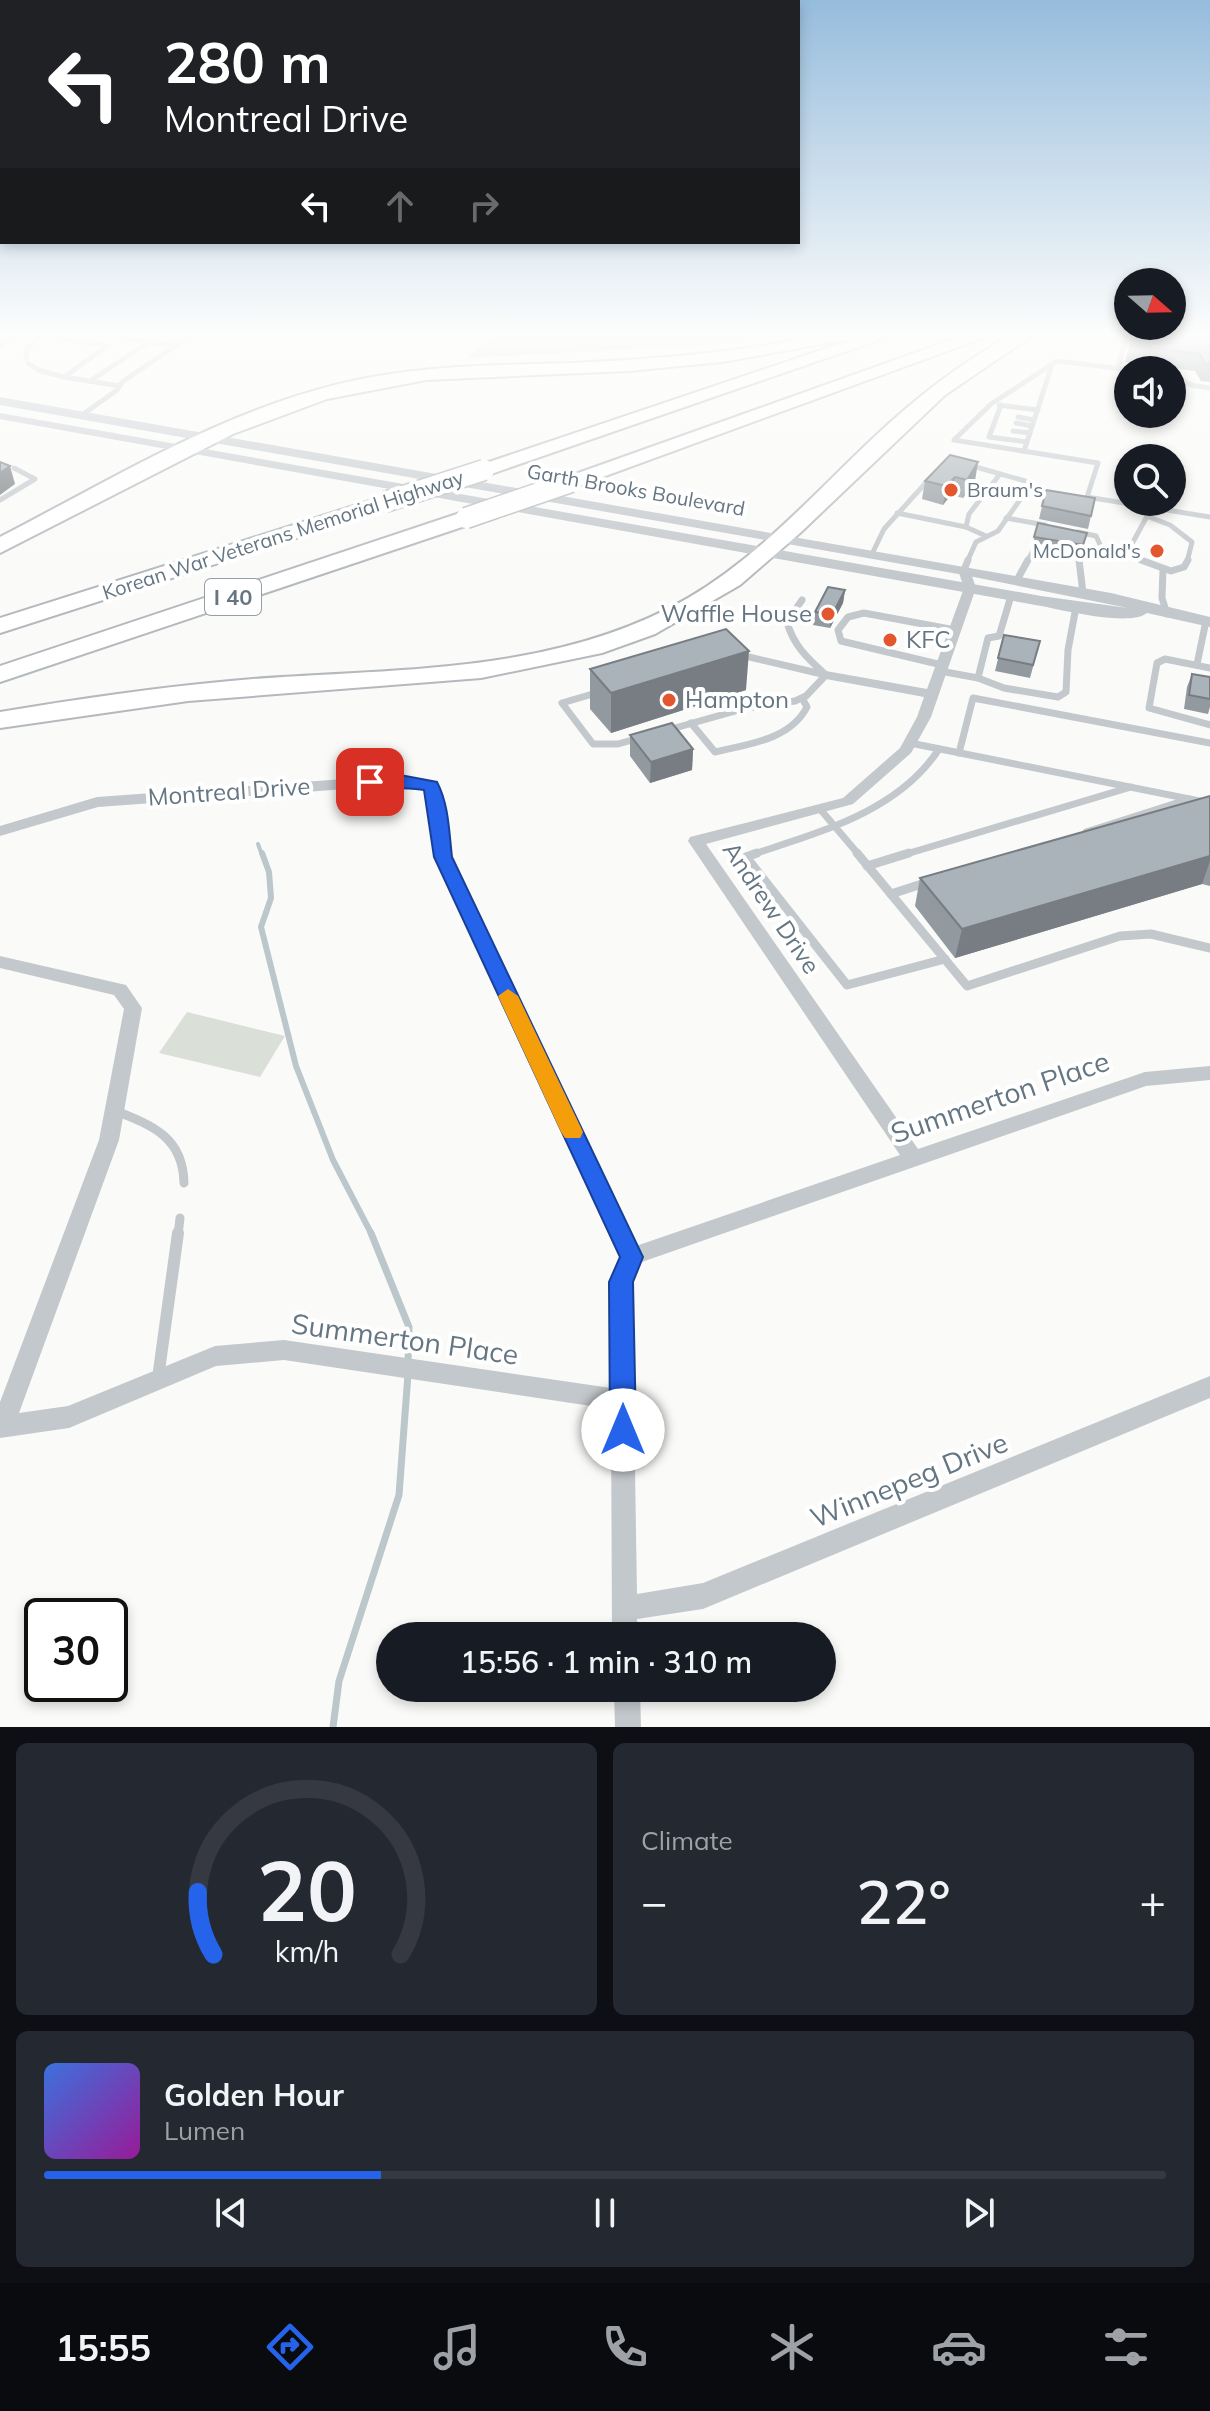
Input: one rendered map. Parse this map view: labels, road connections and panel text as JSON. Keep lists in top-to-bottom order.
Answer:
{
  "streets": {
    "highway": ["Korean War Veterans Memorial Highway", "I 40"],
    "street": [
      "Garth Brooks Boulevard",
      "Montreal Drive",
      "Andrew Drive",
      "Summerton Place",
      "Winnepeg Drive"
    ]
  },
  "crossings": [
    ["Garth Brooks Boulevard", "Andrew Drive"],
    ["Montreal Drive", "Summerton Place"],
    ["Andrew Drive", "Summerton Place"]
  ],
  "places": [
    "Braum's",
    "McDonald's",
    "Waffle House",
    "KFC",
    "Hampton"
  ],
  "north": "right",
  "page": {
    "turn": ["280 m", "Montreal Drive"],
    "limit": "30",
    "trip": "15:56 · 1 min · 310 m",
    "tile": "Climate",
    "heat": ["−", "22°", "+"],
    "song": ["Golden Hour", "Lumen"],
    "tabs": "15:55",
    "gauge": ["20", "km/h"]
  }
}
